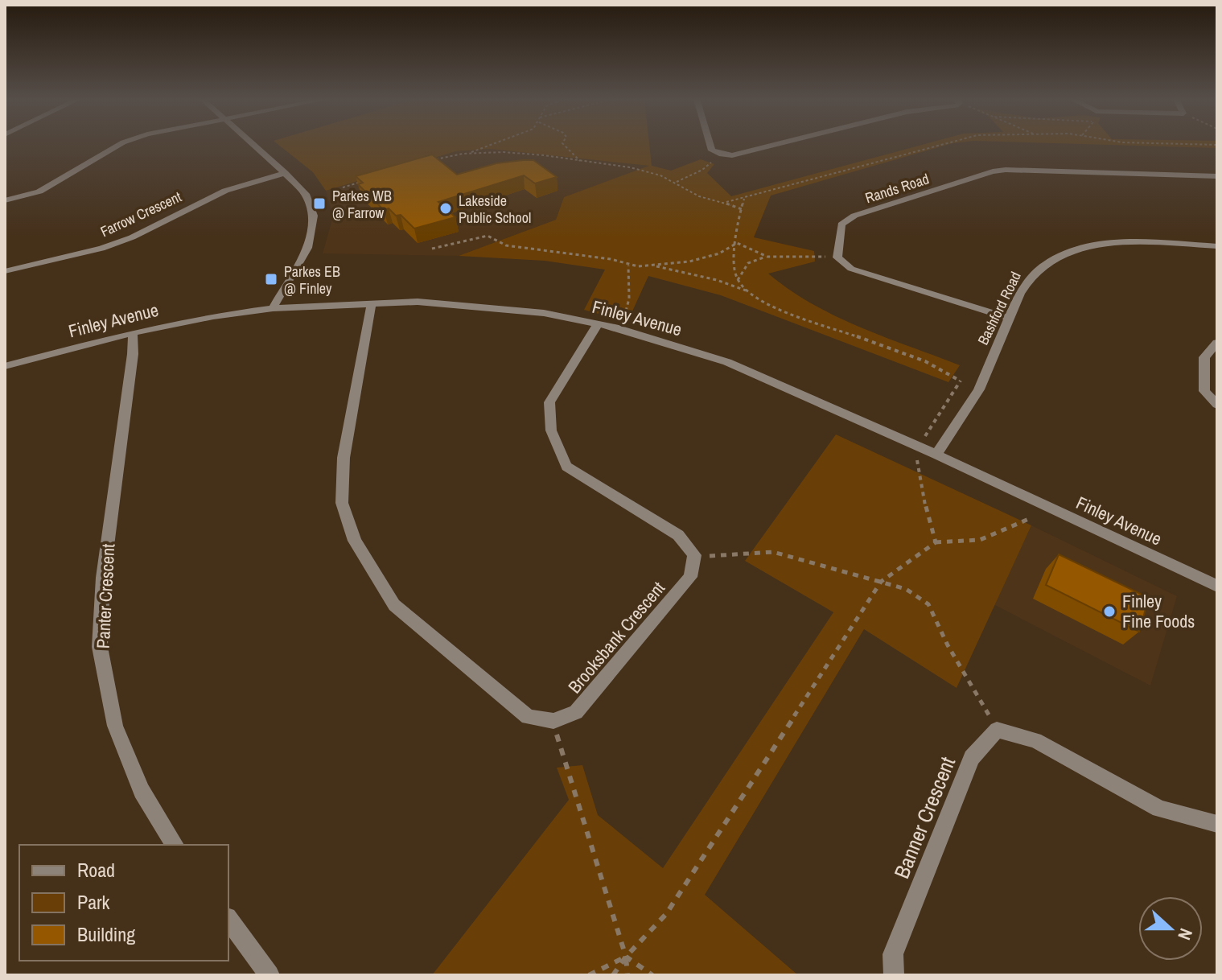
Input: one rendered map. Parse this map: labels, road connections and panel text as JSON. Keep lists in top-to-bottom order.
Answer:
{
  "streets": {
    "street": [
      "Rands Road",
      "Farrow Crescent",
      "Bashford Road",
      "Finley Avenue",
      "Panter Crescent",
      "Brooksbank Crescent",
      "Banner Crescent"
    ]
  },
  "crossings": [
    ["Bashford Road", "Finley Avenue"],
    ["Finley Avenue", "Panter Crescent"]
  ],
  "places": {
    "transit": ["Parkes WB @ Farrow", "Parkes EB @ Finley"],
    "other": ["Lakeside Public School", "Finley Fine Foods"]
  },
  "legend": ["Road", "Park", "Building"],
  "north": "right"
}
